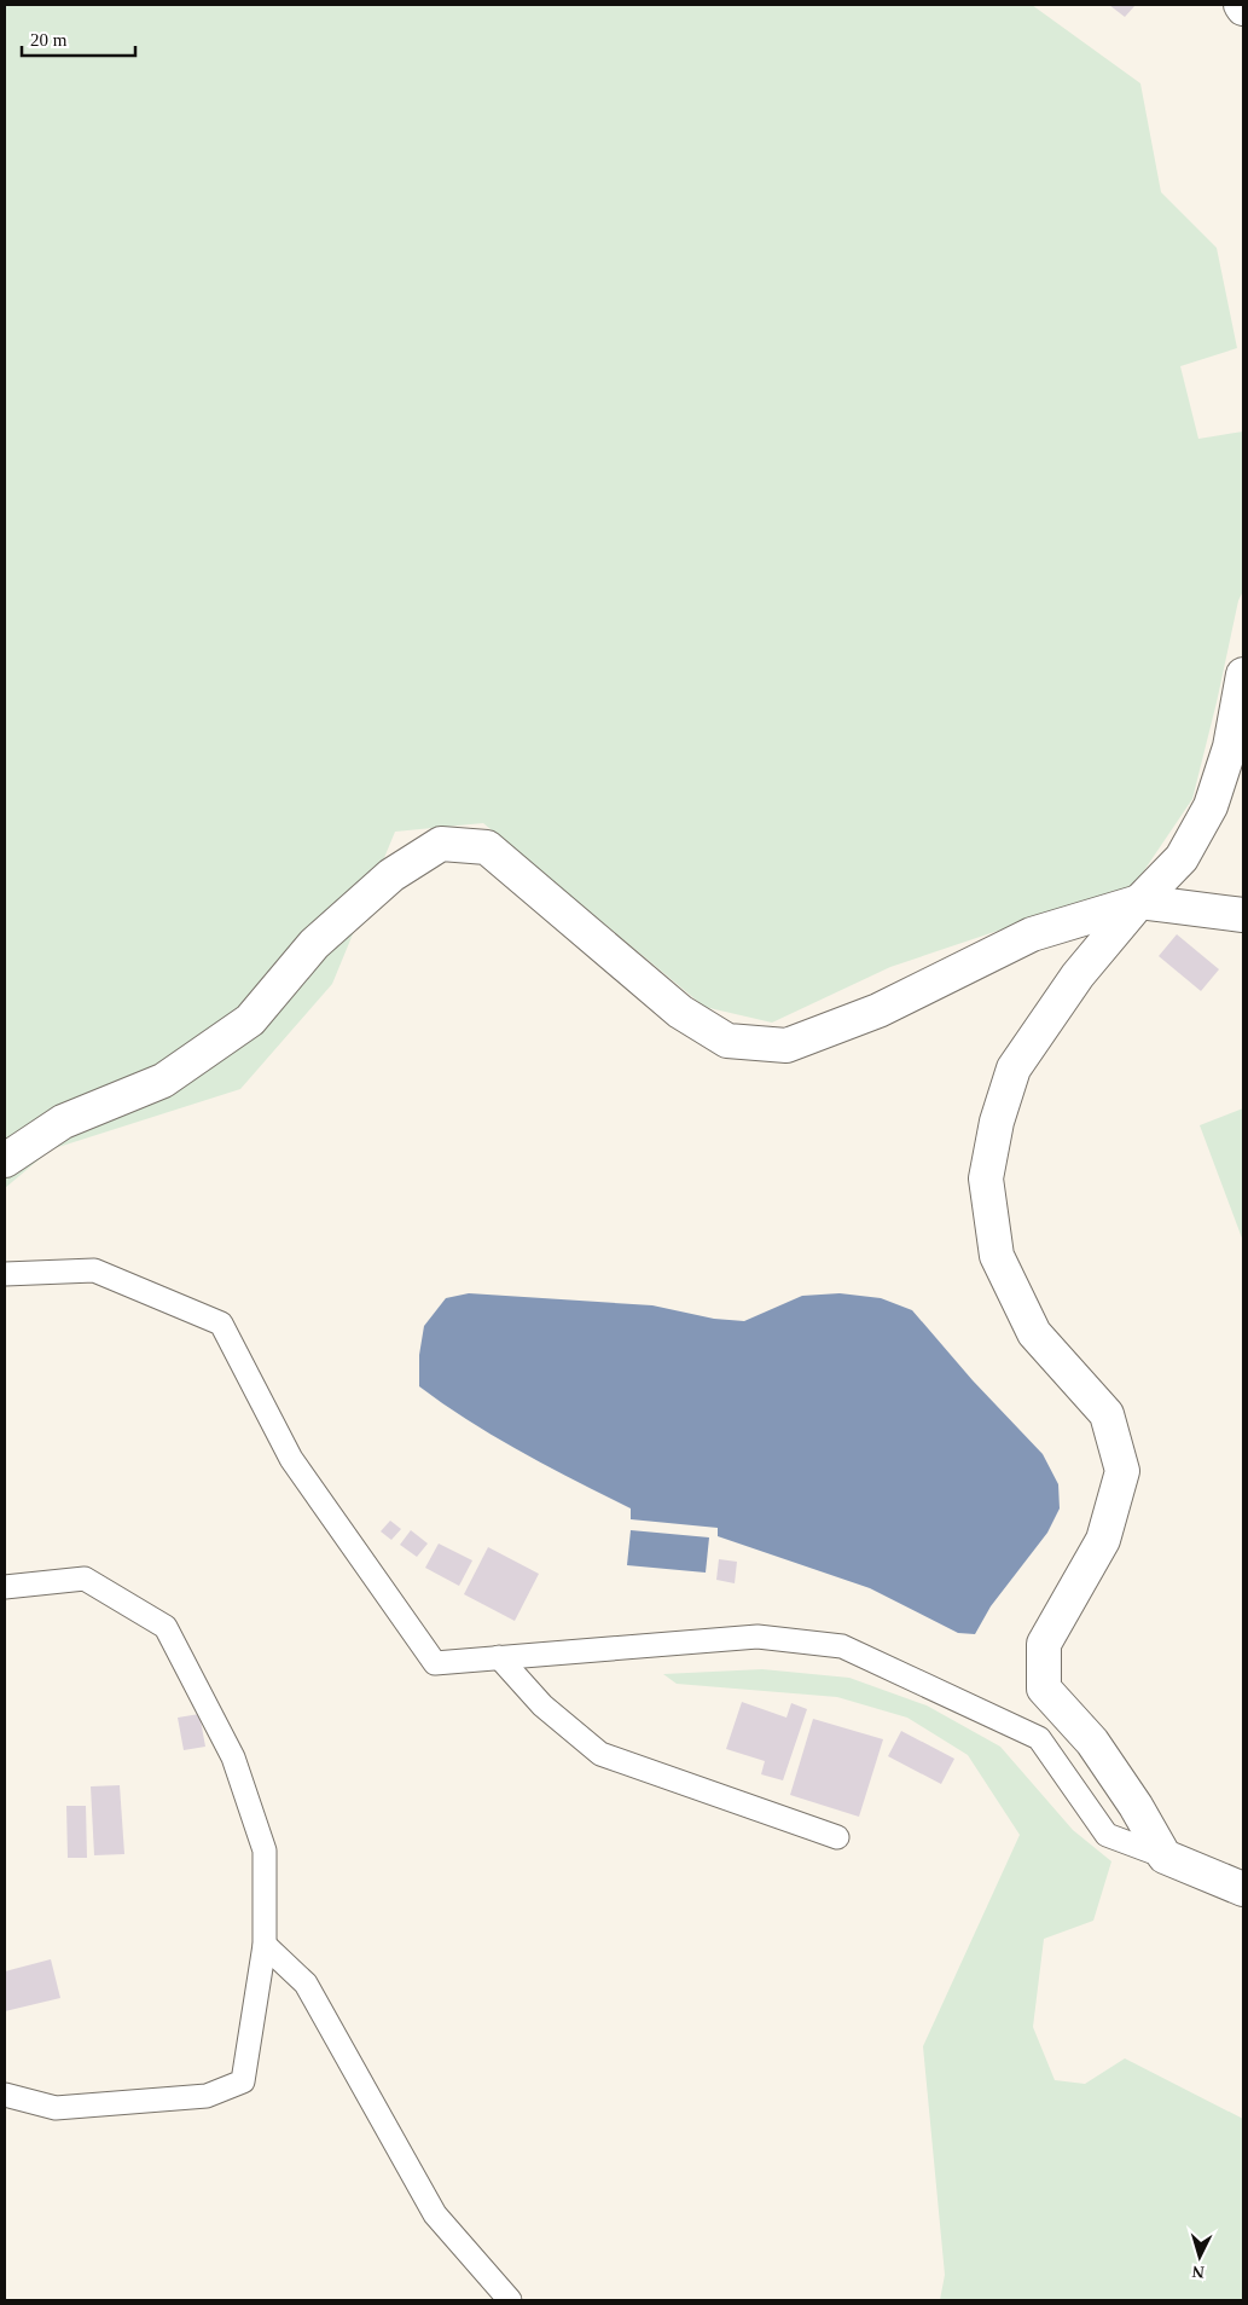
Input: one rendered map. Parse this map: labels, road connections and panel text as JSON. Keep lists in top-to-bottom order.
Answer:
{
  "scale_bar": "20 m",
  "north": "bottom"
}
